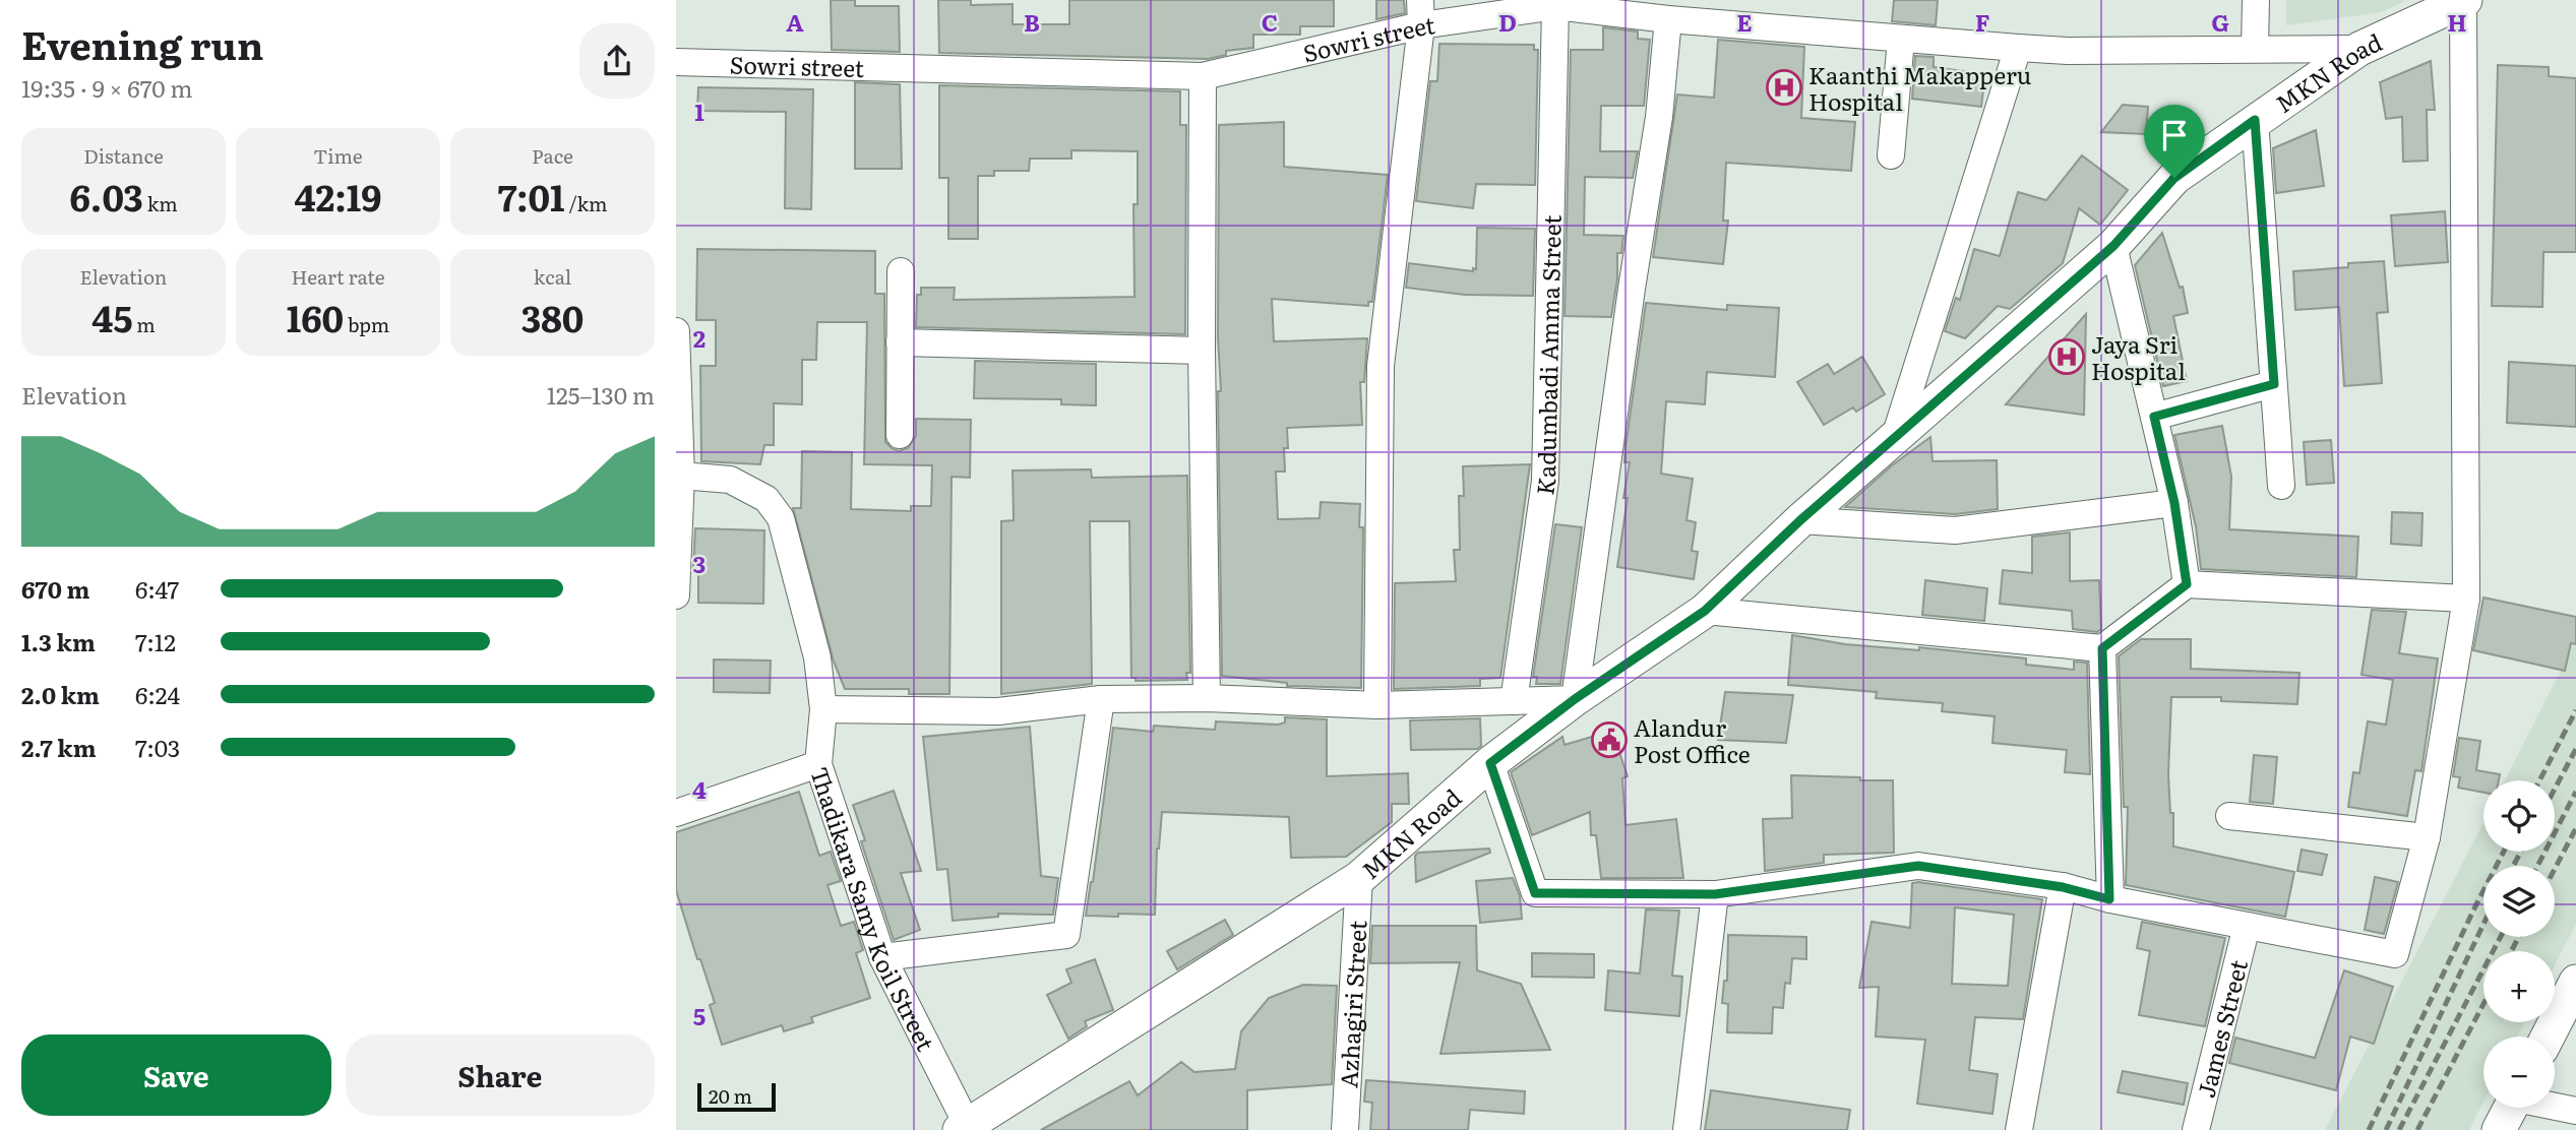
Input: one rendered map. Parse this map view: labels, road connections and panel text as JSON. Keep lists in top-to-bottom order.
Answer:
{
  "streets": {
    "street": [
      "Sowri street",
      "MKN Road",
      "Kadumbadi Amma Street",
      "Thadikara Samy Koil Street",
      "Azhagiri Street",
      "James Street"
    ]
  },
  "crossings": [
    ["Sowri street", "MKN Road"],
    ["Sowri street", "Kadumbadi Amma Street"],
    ["MKN Road", "Thadikara Samy Koil Street"],
    ["MKN Road", "Azhagiri Street"]
  ],
  "places": {
    "hospital": ["Kaanthi Makapperu Hospital", "Jaya Sri Hospital"],
    "public building": ["Alandur Post Office"]
  },
  "scale_bar": "20 m",
  "page": {
    "heading": ["Evening run", "19:35 · 9 × 670 m"],
    "stats": [
      ["Distance", "6.03 km"],
      ["Time", "42:19"],
      ["Pace", "7:01 /km"],
      ["Elevation", "45 m"],
      ["Heart rate", "160 bpm"],
      ["kcal", "380"]
    ],
    "chart": ["Elevation", "125–130 m"],
    "list": [
      {
        "name": "670 m",
        "note": "6:47"
      },
      {
        "name": "1.3 km",
        "note": "7:12"
      },
      {
        "name": "2.0 km",
        "note": "6:24"
      },
      {
        "name": "2.7 km",
        "note": "7:03"
      }
    ],
    "map_buttons": ["+", "−"],
    "buttons": ["Save", "Share"],
    "scale": "20 m"
  },
  "grid": {
    "columns": [
      "A",
      "B",
      "C",
      "D",
      "E",
      "F",
      "G",
      "H"
    ],
    "rows": [
      "1",
      "2",
      "3",
      "4",
      "5"
    ]
  }
}
